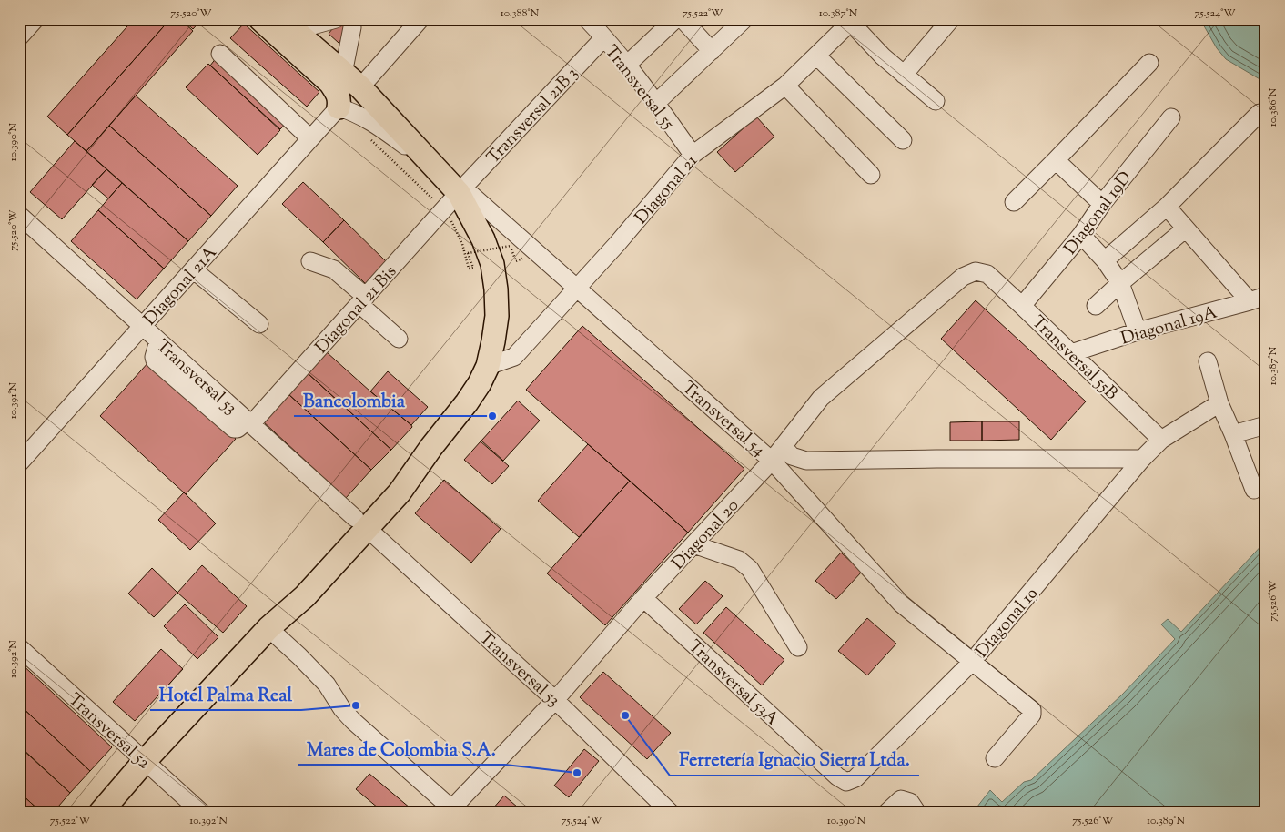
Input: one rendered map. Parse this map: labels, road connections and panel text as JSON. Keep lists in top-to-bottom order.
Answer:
{
  "streets": {
    "street": [
      "Transversal 55",
      "Transversal 21B 3",
      "Diagonal 21",
      "Diagonal 19D",
      "Diagonal 21A",
      "Diagonal 21 Bis",
      "Diagonal 19A",
      "Transversal 55B",
      "Transversal 53",
      "Transversal 54",
      "Diagonal 20",
      "Diagonal 19",
      "Transversal 53A",
      "Transversal 52"
    ]
  },
  "crossings": [
    ["Transversal 55", "Transversal 21B 3"],
    ["Transversal 55", "Diagonal 21"],
    ["Transversal 21B 3", "Diagonal 21 Bis"],
    ["Transversal 21B 3", "Transversal 54"],
    ["Diagonal 21", "Transversal 54"],
    ["Diagonal 19D", "Transversal 55B"],
    ["Diagonal 21A", "Transversal 53"],
    ["Diagonal 21 Bis", "Transversal 53"],
    ["Diagonal 21 Bis", "Transversal 54"],
    ["Diagonal 19A", "Transversal 55B"],
    ["Transversal 55B", "Diagonal 20"],
    ["Transversal 55B", "Diagonal 19"],
    ["Transversal 53", "Diagonal 20"],
    ["Transversal 54", "Diagonal 20"],
    ["Transversal 54", "Diagonal 19"],
    ["Diagonal 20", "Transversal 53A"],
    ["Diagonal 19", "Transversal 53A"]
  ],
  "places": [
    "Bancolombia",
    "Hotel Palma Real",
    "Ferretería Ignacio Sierra Ltda.",
    "Mares de Colombia S.A."
  ],
  "coordinates": [
    "75.520°W",
    "10.388°N",
    "75.522°W",
    "10.387°N",
    "75.524°W",
    "10.386°N",
    "10.390°N",
    "10.391°N",
    "75.526°W",
    "10.392°N",
    "10.389°N"
  ]
}
